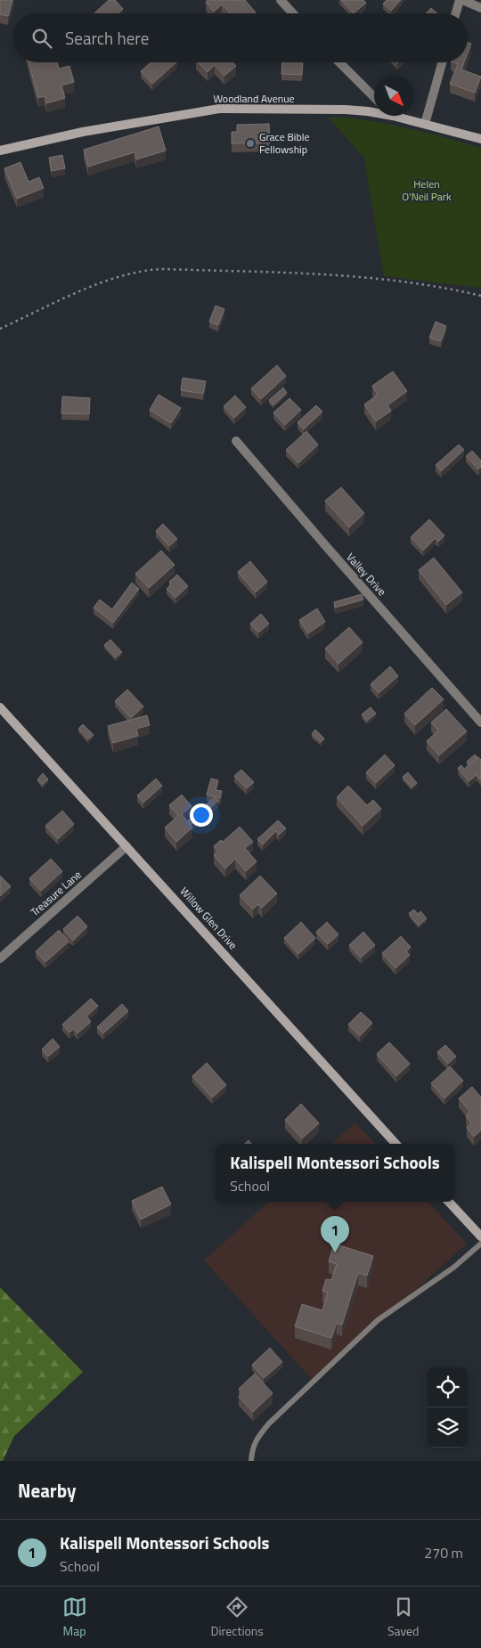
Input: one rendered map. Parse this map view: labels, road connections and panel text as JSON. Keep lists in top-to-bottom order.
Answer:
{
  "streets": {
    "main road": ["Woodland Avenue", "Willow Glen Drive"],
    "street": ["Valley Drive", "Treasure Lane"]
  },
  "crossings": [
    ["Treasure Lane", "Willow Glen Drive"]
  ],
  "parks": ["Helen O'Neil Park"],
  "places": ["Grace Bible Fellowship"],
  "north": "bottom right",
  "page": {
    "search": "Search here",
    "popup": ["Kalispell Montessori Schools", "School"],
    "pins": "1",
    "heading": "Nearby",
    "list": [
      {
        "mark": "1",
        "name": "Kalispell Montessori Schools",
        "note": "School",
        "value": "270 m"
      }
    ],
    "nav": ["Map", "Directions", "Saved"]
  }
}
